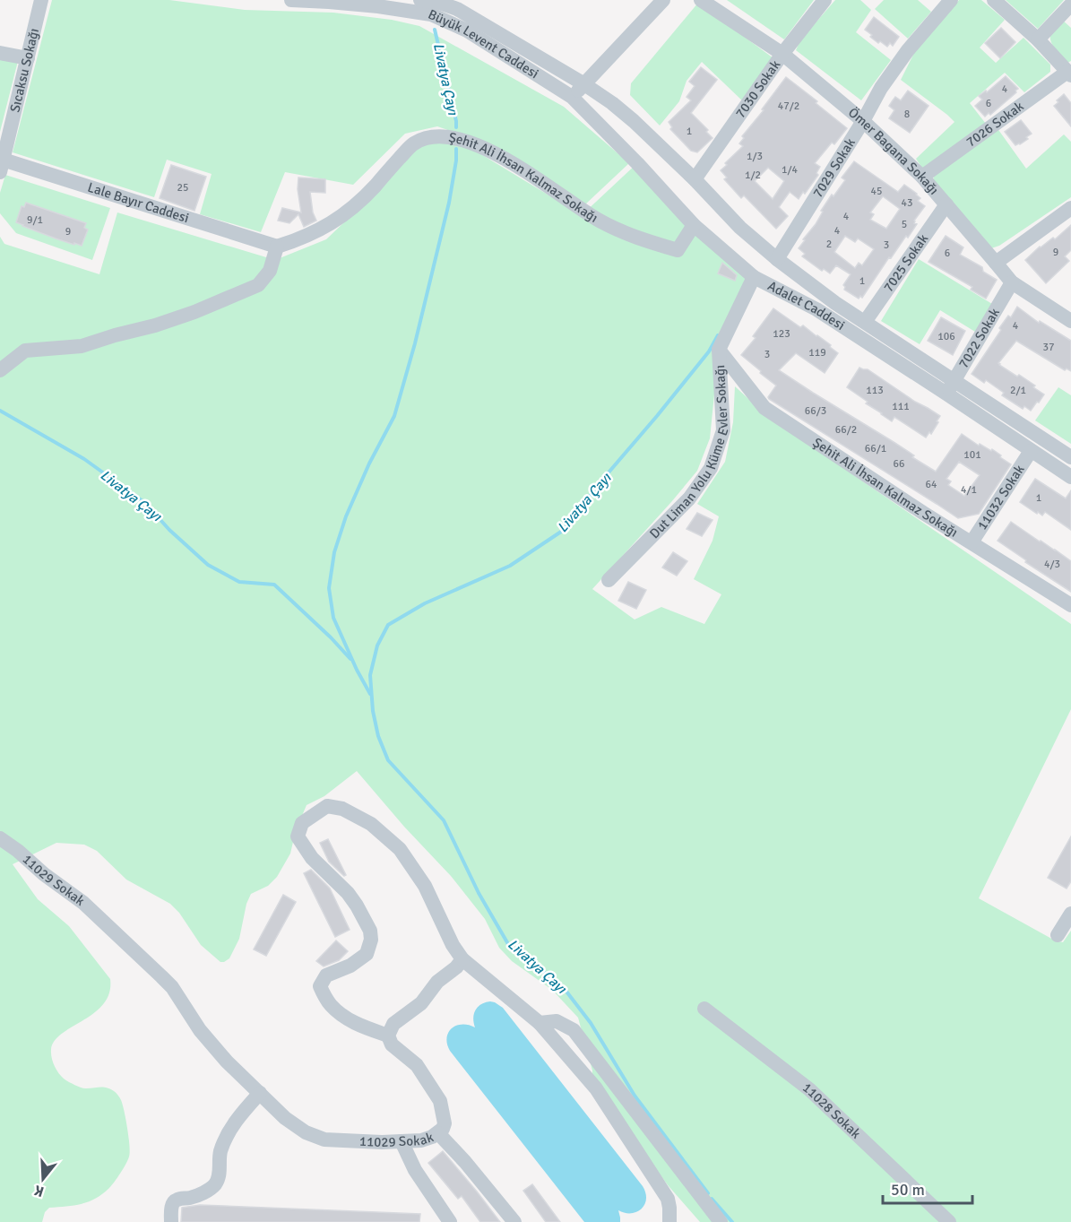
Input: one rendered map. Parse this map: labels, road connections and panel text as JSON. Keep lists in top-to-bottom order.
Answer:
{
  "streets": {
    "street": [
      "Büyük Levent Caddesi",
      "Sıcaksu Sokağı",
      "7030 Sokak",
      "7026 Sokak",
      "Ömer Bagana Sokağı",
      "7029 Sokak",
      "Şehit Ali İhsan Kalmaz Sokağı",
      "Lale Bayır Caddesi",
      "7025 Sokak",
      "Adalet Caddesi",
      "7022 Sokak",
      "Dut Liman Yolu Küme Evler Sokağı",
      "11032 Sokak",
      "11029 Sokak",
      "11028 Sokak"
    ]
  },
  "crossings": [
    ["Büyük Levent Caddesi", "Adalet Caddesi"],
    ["Sıcaksu Sokağı", "Lale Bayır Caddesi"],
    ["7030 Sokak", "Ömer Bagana Sokağı"],
    ["7030 Sokak", "Adalet Caddesi"],
    ["7026 Sokak", "Ömer Bagana Sokağı"],
    ["Ömer Bagana Sokağı", "7029 Sokak"],
    ["Ömer Bagana Sokağı", "7025 Sokak"],
    ["Ömer Bagana Sokağı", "7022 Sokak"],
    ["7029 Sokak", "Adalet Caddesi"],
    ["Şehit Ali İhsan Kalmaz Sokağı", "Lale Bayır Caddesi"],
    ["Şehit Ali İhsan Kalmaz Sokağı", "Adalet Caddesi"],
    ["Şehit Ali İhsan Kalmaz Sokağı", "Dut Liman Yolu Küme Evler Sokağı"],
    ["Şehit Ali İhsan Kalmaz Sokağı", "11032 Sokak"],
    ["7025 Sokak", "Adalet Caddesi"],
    ["Adalet Caddesi", "7022 Sokak"],
    ["Adalet Caddesi", "Dut Liman Yolu Küme Evler Sokağı"],
    ["Adalet Caddesi", "11032 Sokak"]
  ],
  "water": ["Livatya Çayı"],
  "house_numbers": [
    "4",
    "6",
    "47/2",
    "8",
    "1",
    "1/3",
    "1/4",
    "1/2",
    "25",
    "45",
    "43",
    "4",
    "9/1",
    "5",
    "4",
    "9",
    "2",
    "3",
    "9",
    "6",
    "1",
    "4",
    "123",
    "106",
    "37",
    "119",
    "3",
    "113",
    "2/1",
    "111",
    "66/3",
    "66/2",
    "66/1",
    "101",
    "66",
    "64",
    "4/1",
    "1",
    "4/3"
  ],
  "scale_bar": "50 m",
  "north": "bottom"
}
